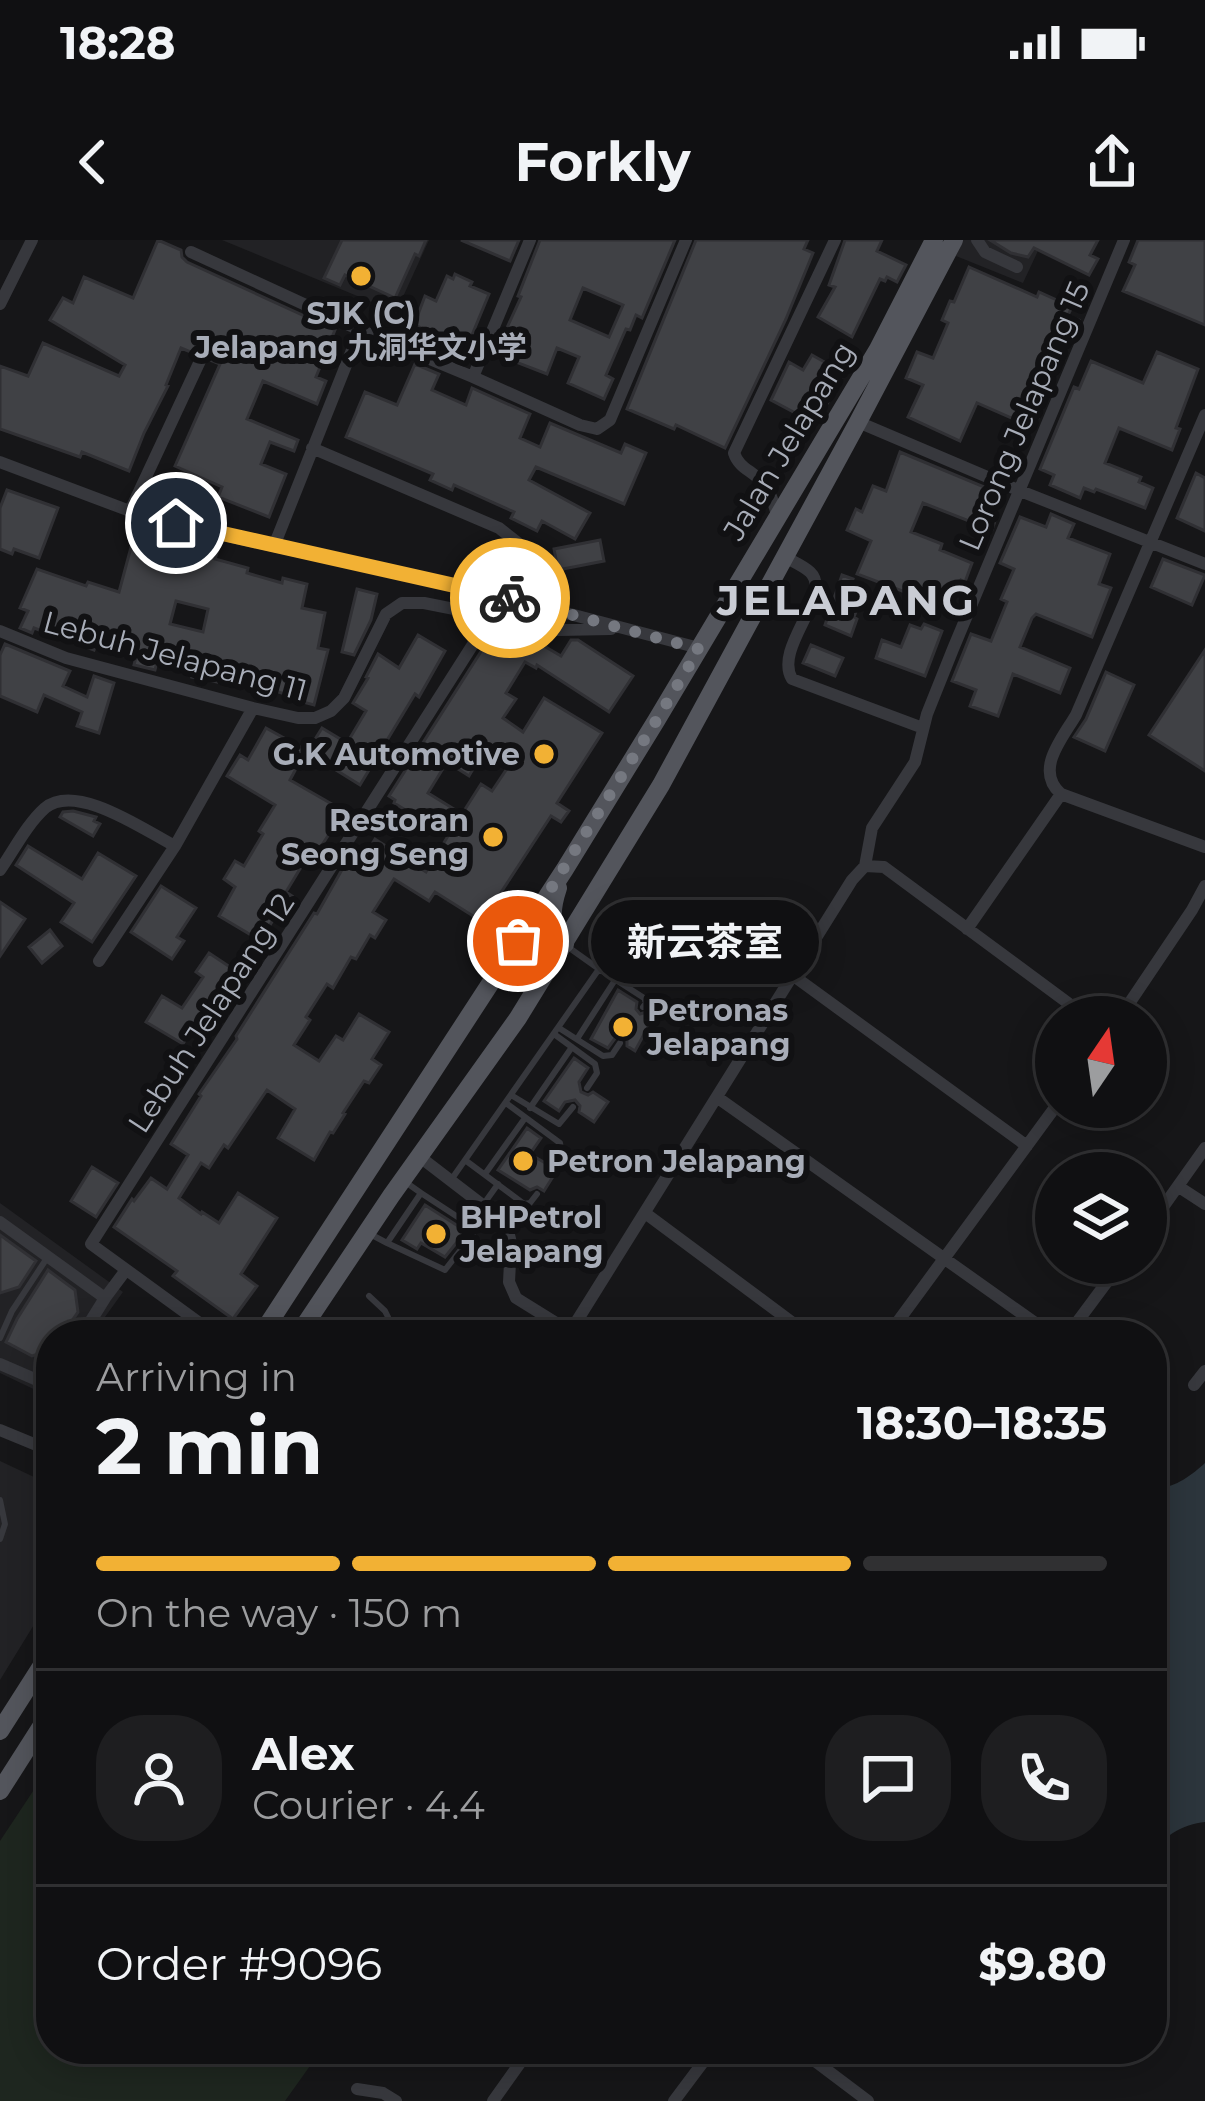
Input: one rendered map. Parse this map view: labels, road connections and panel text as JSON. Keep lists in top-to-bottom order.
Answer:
{
  "streets": {
    "main road": ["Jalan Jelapang"],
    "street": ["Lorong Jelapang 15", "Lebuh Jelapang 11", "Lebuh Jelapang 12"]
  },
  "crossings": [
    ["Lebuh Jelapang 11", "Lebuh Jelapang 12"]
  ],
  "districts": ["JELAPANG"],
  "places": [
    "SJK (C) Jelapang 九洞华文小学",
    "G.K Automotive",
    "Restoran Seong Seng",
    "新云茶室",
    "Petronas Jelapang",
    "Petron Jelapang",
    "BHPetrol Jelapang"
  ],
  "north": "top",
  "page": {
    "status": "18:28",
    "header": "Forkly",
    "bubble": "新云茶室",
    "heading": ["2 min", "Arriving in", "18:30–18:35"],
    "panel": [
      "Alex",
      "Courier · 4.4",
      "Order #9096",
      "$9.80"
    ],
    "bar": "On the way · 150 m"
  }
}
